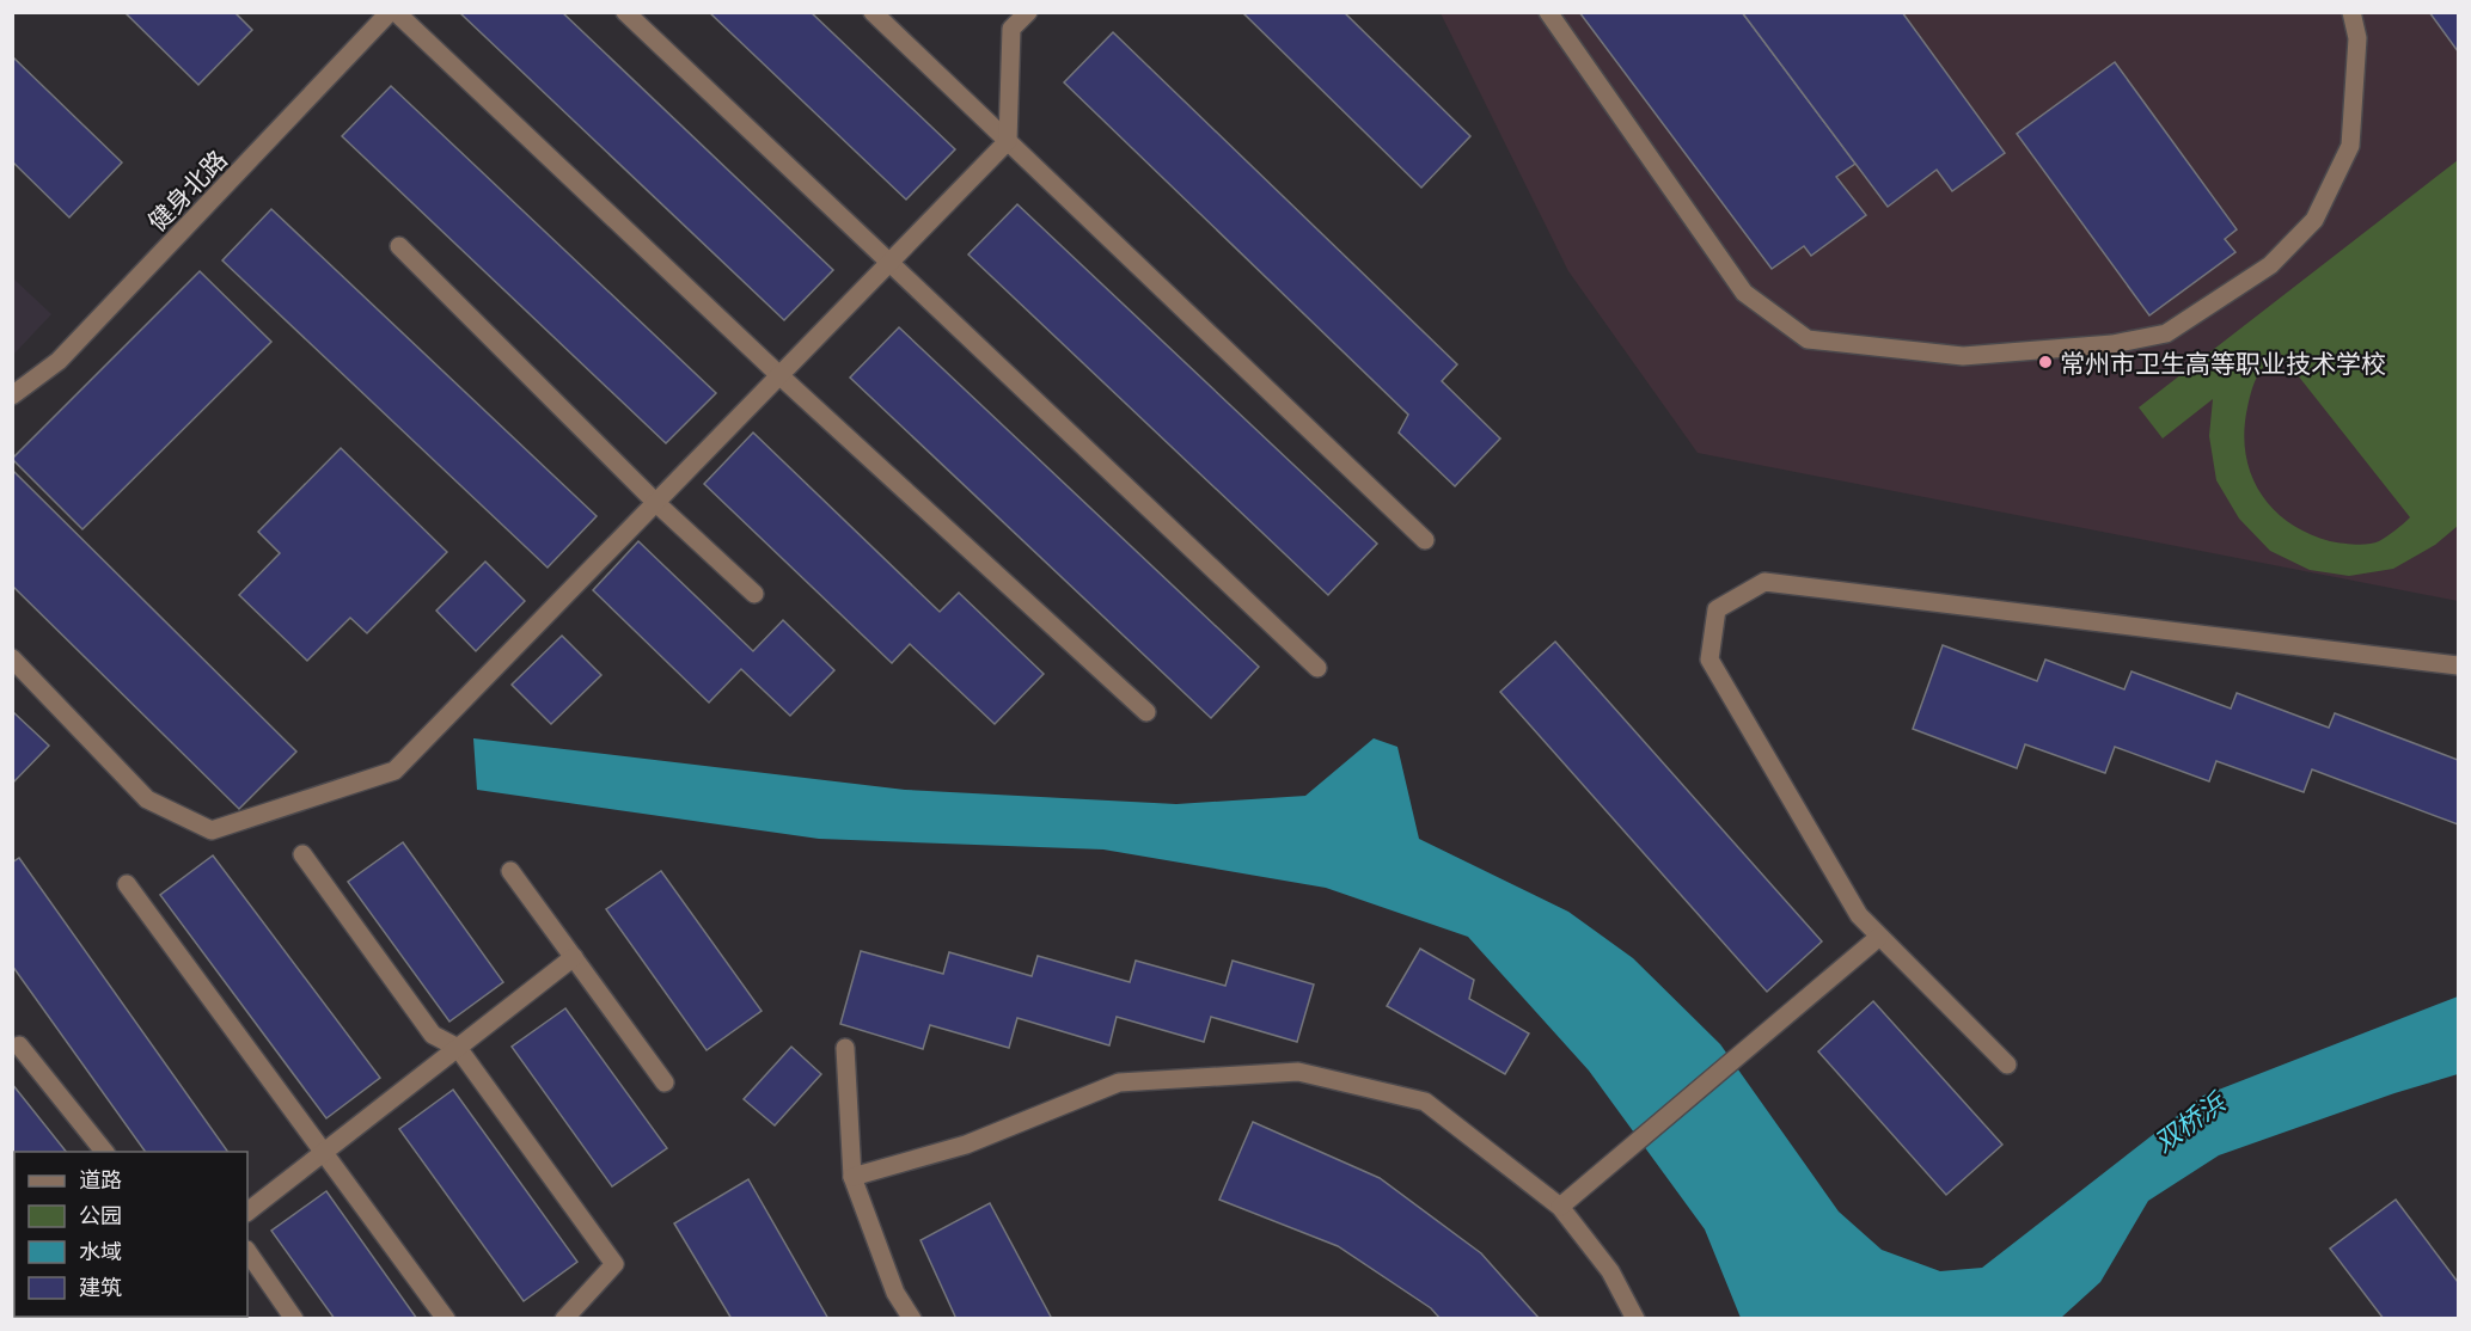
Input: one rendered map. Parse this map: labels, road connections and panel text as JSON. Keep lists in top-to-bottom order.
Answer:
{
  "streets": {
    "street": ["健身北路"]
  },
  "water": ["双桥浜"],
  "places": ["常州市卫生高等职业技术学校"],
  "legend": [
    "道路",
    "公园",
    "水域",
    "建筑"
  ]
}
